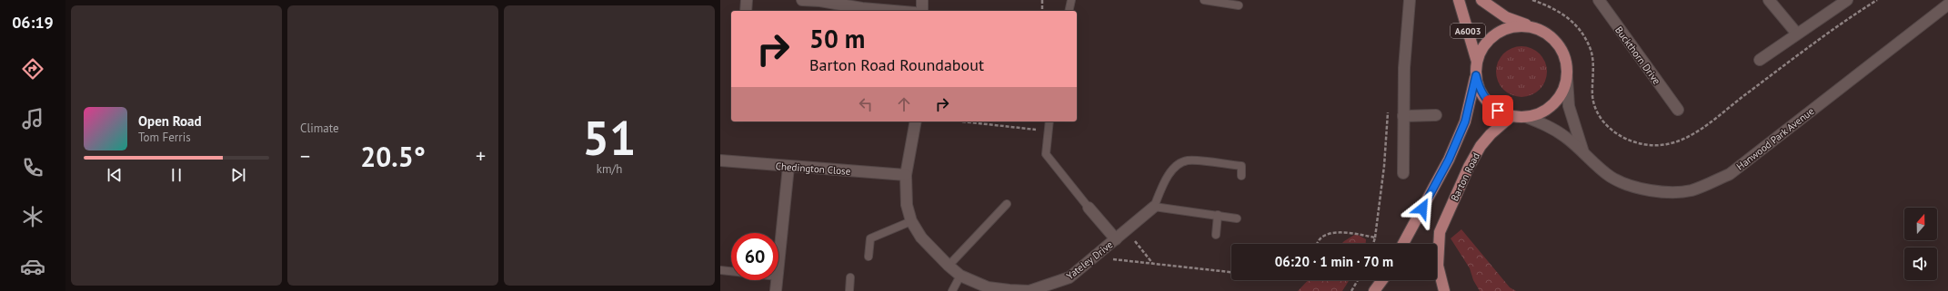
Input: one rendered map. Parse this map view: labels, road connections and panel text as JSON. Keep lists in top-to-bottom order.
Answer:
{
  "streets": {
    "main road": ["A6003", "Barton Road"],
    "street": [
      "Buckthorn Drive",
      "Hanwood Park Avenue",
      "Chedington Close",
      "Yateley Drive"
    ]
  },
  "crossings": [
    ["A6003", "Hanwood Park Avenue"],
    ["A6003", "Barton Road"],
    ["Hanwood Park Avenue", "Barton Road"],
    ["Chedington Close", "Yateley Drive"]
  ],
  "north": "top",
  "page": {
    "tabs": "06:19",
    "tile": [
      "Climate",
      ["51", "km/h"]
    ],
    "turn": ["50 m", "Barton Road Roundabout"],
    "song": ["Open Road", "Tom Ferris"],
    "heat": ["−", "20.5°", "+"],
    "limit": "60",
    "trip": "06:20 · 1 min · 70 m"
  }
}
